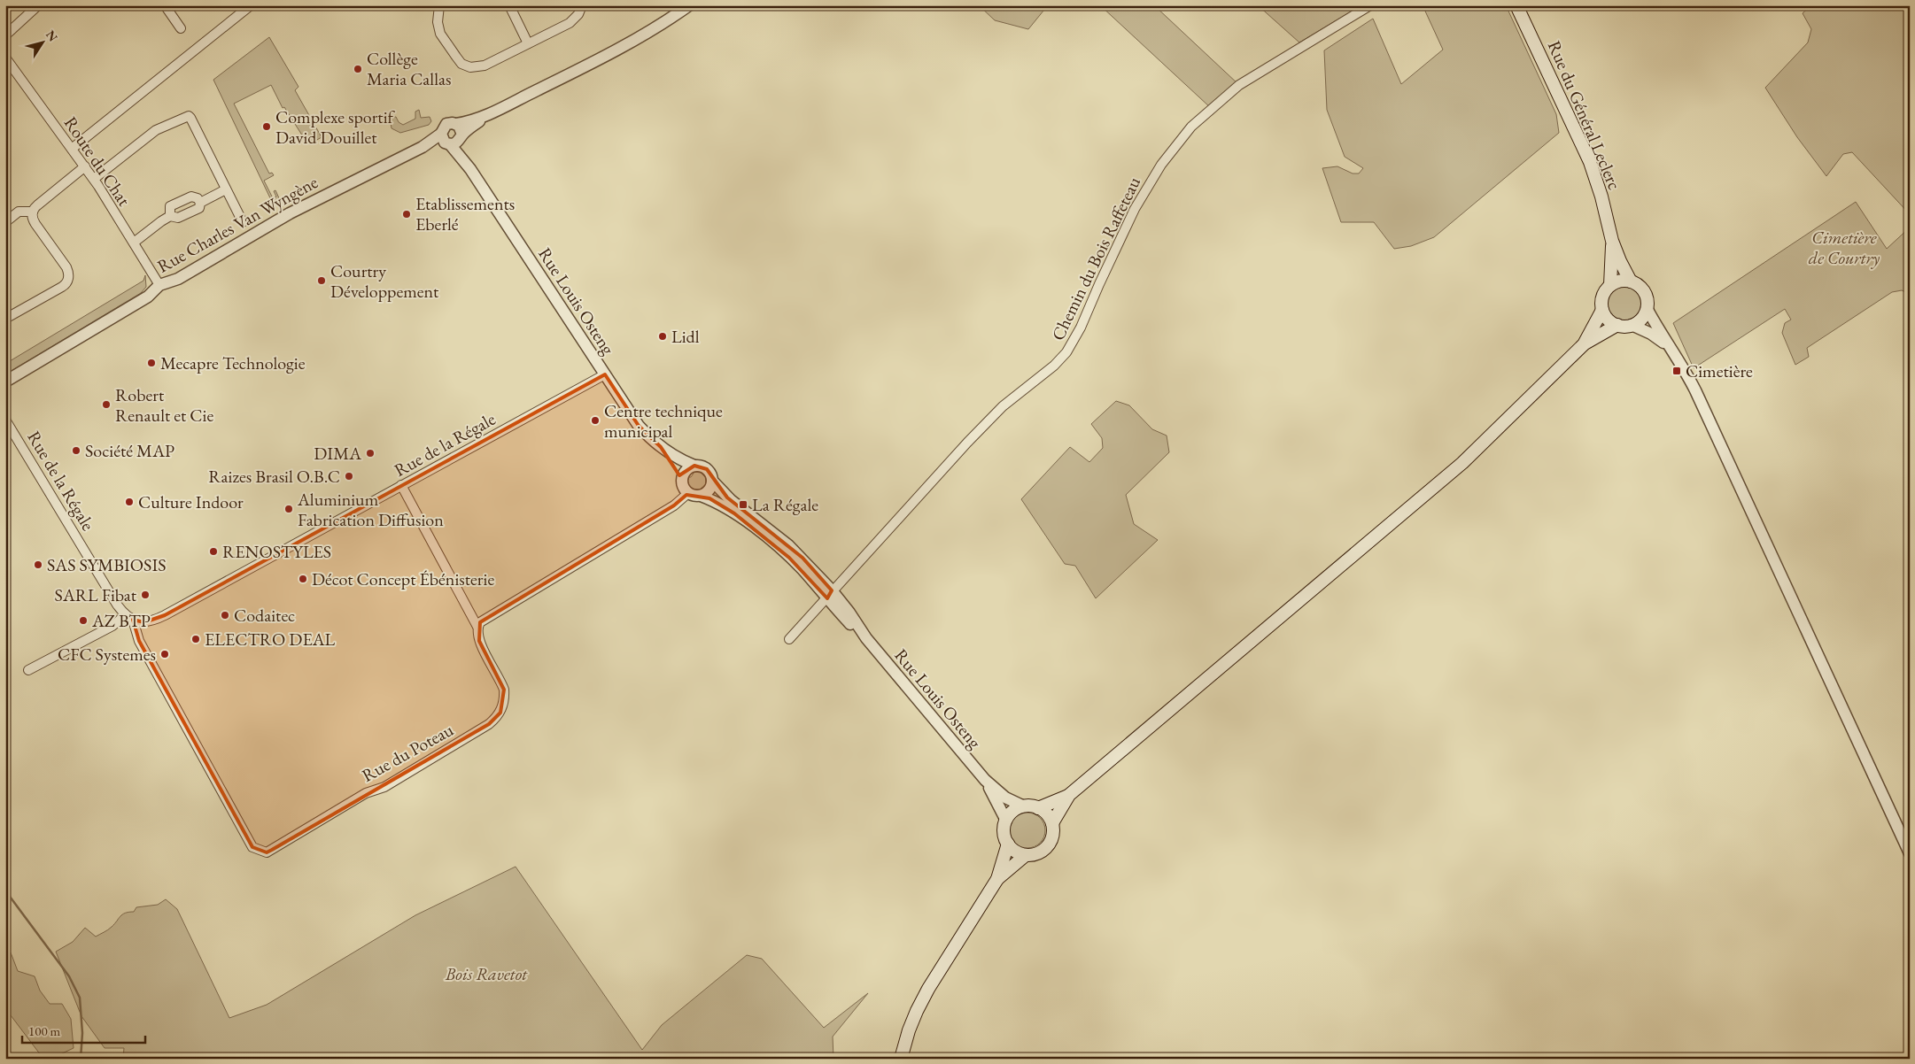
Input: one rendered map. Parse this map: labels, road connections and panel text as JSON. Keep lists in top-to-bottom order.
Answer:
{
  "streets": {
    "main road": ["Rue du Général Leclerc"],
    "street": [
      "Route du Chat",
      "Rue Charles Van Wyngène",
      "Chemin du Bois Raffeteau",
      "Rue Louis Osteng",
      "Rue de la Régale",
      "Rue du Poteau"
    ]
  },
  "crossings": [
    ["Route du Chat", "Rue Charles Van Wyngène"],
    ["Rue Charles Van Wyngène", "Rue Louis Osteng"],
    ["Chemin du Bois Raffeteau", "Rue Louis Osteng"],
    ["Rue Louis Osteng", "Rue de la Régale"],
    ["Rue de la Régale", "Rue du Poteau"]
  ],
  "parks": ["Cimetière de Courtry", "Bois Ravetot"],
  "places": {
    "other": [
      "Collège Maria Callas",
      "Complexe sportif David Douillet",
      "Etablissements Eberlé",
      "Courtry Développement",
      "Lidl",
      "Mecapre Technologie",
      "Robert Renault et Cie",
      "Centre technique municipal",
      "Société MAP",
      "DIMA",
      "Raizes Brasil O.B.C",
      "Culture Indoor",
      "Aluminium Fabrication Diffusion",
      "RENOSTYLES",
      "SAS SYMBIOSIS",
      "Décot Concept Ébénisterie",
      "SARL Fibat",
      "Codaitec",
      "AZ BTP",
      "ELECTRO DEAL",
      "CFC Systemes"
    ],
    "transit": ["Cimetière", "La Régale"]
  },
  "scale_bar": "100 m",
  "north": "top right"
}
